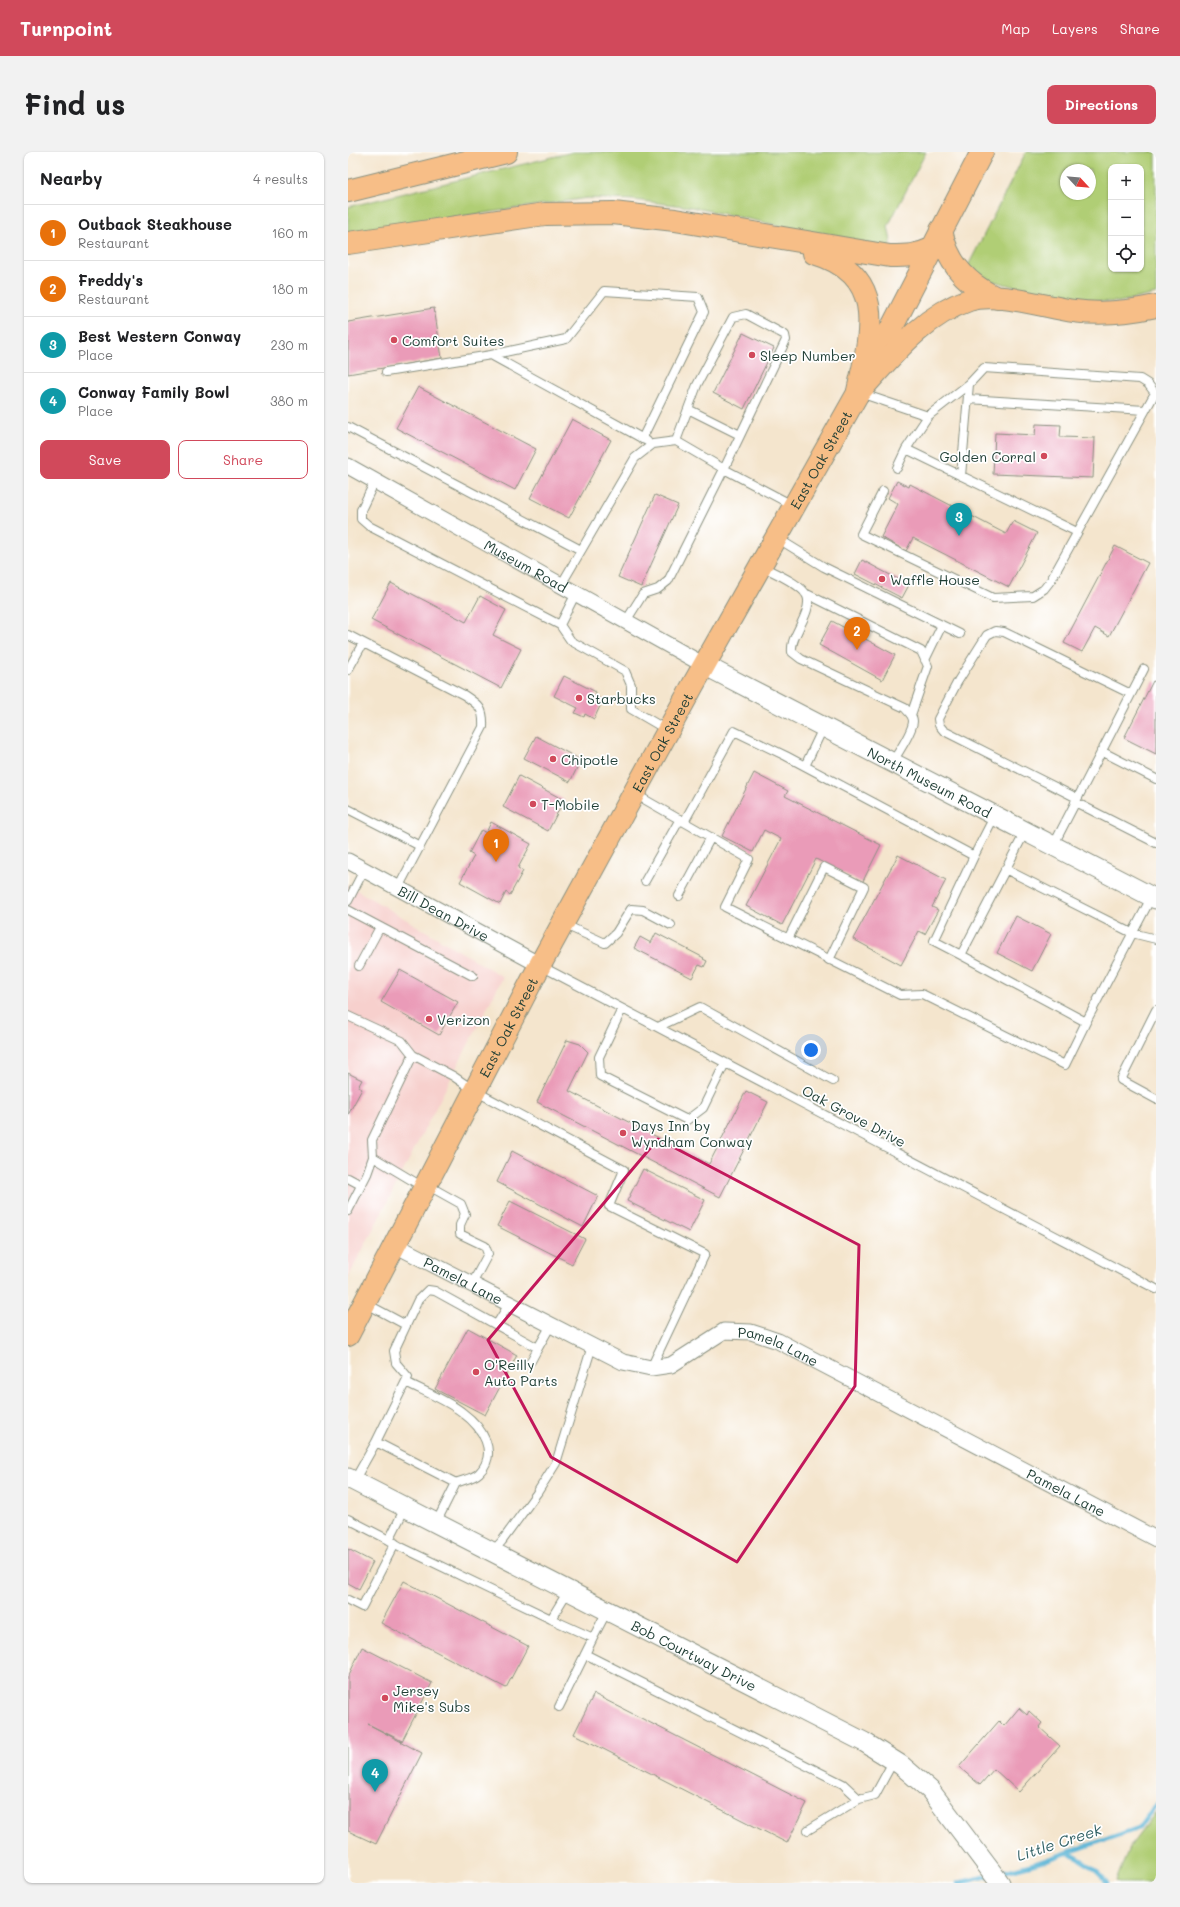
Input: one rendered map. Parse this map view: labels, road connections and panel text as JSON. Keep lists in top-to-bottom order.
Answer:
{
  "streets": {
    "highway": ["East Oak Street"],
    "street": [
      "Museum Road",
      "North Museum Road",
      "Bill Dean Drive",
      "Pamela Lane",
      "Bob Courtway Drive"
    ],
    "lane": ["Oak Grove Drive"]
  },
  "crossings": [
    ["East Oak Street", "Museum Road"],
    ["East Oak Street", "North Museum Road"],
    ["East Oak Street", "Bill Dean Drive"],
    ["East Oak Street", "Oak Grove Drive"],
    ["East Oak Street", "Pamela Lane"],
    ["Museum Road", "North Museum Road"],
    ["Bill Dean Drive", "Oak Grove Drive"]
  ],
  "water": ["Little Creek"],
  "places": [
    "Comfort Suites",
    "Sleep Number",
    "Golden Corral",
    "Waffle House",
    "Starbucks",
    "Chipotle",
    "T-Mobile",
    "Verizon",
    "Days Inn by Wyndham Conway",
    "O'Reilly Auto Parts",
    "Jersey Mike's Subs"
  ],
  "north": "bottom right",
  "page": {
    "header": "Turnpoint",
    "nav": ["Map", "Layers", "Share"],
    "buttons": [
      "Directions",
      ["Save", "Share"]
    ],
    "title": "Find us",
    "heading": ["Nearby", "4 results"],
    "map_buttons": ["+", "−"],
    "list": [
      {
        "mark": "1",
        "name": "Outback Steakhouse",
        "note": "Restaurant",
        "value": "160 m"
      },
      {
        "mark": "2",
        "name": "Freddy's",
        "note": "Restaurant",
        "value": "180 m"
      },
      {
        "mark": "3",
        "name": "Best Western Conway",
        "note": "Place",
        "value": "230 m"
      },
      {
        "mark": "4",
        "name": "Conway Family Bowl",
        "note": "Place",
        "value": "380 m"
      }
    ],
    "pins": [
      "3",
      "2",
      "1",
      "4"
    ]
  }
}
